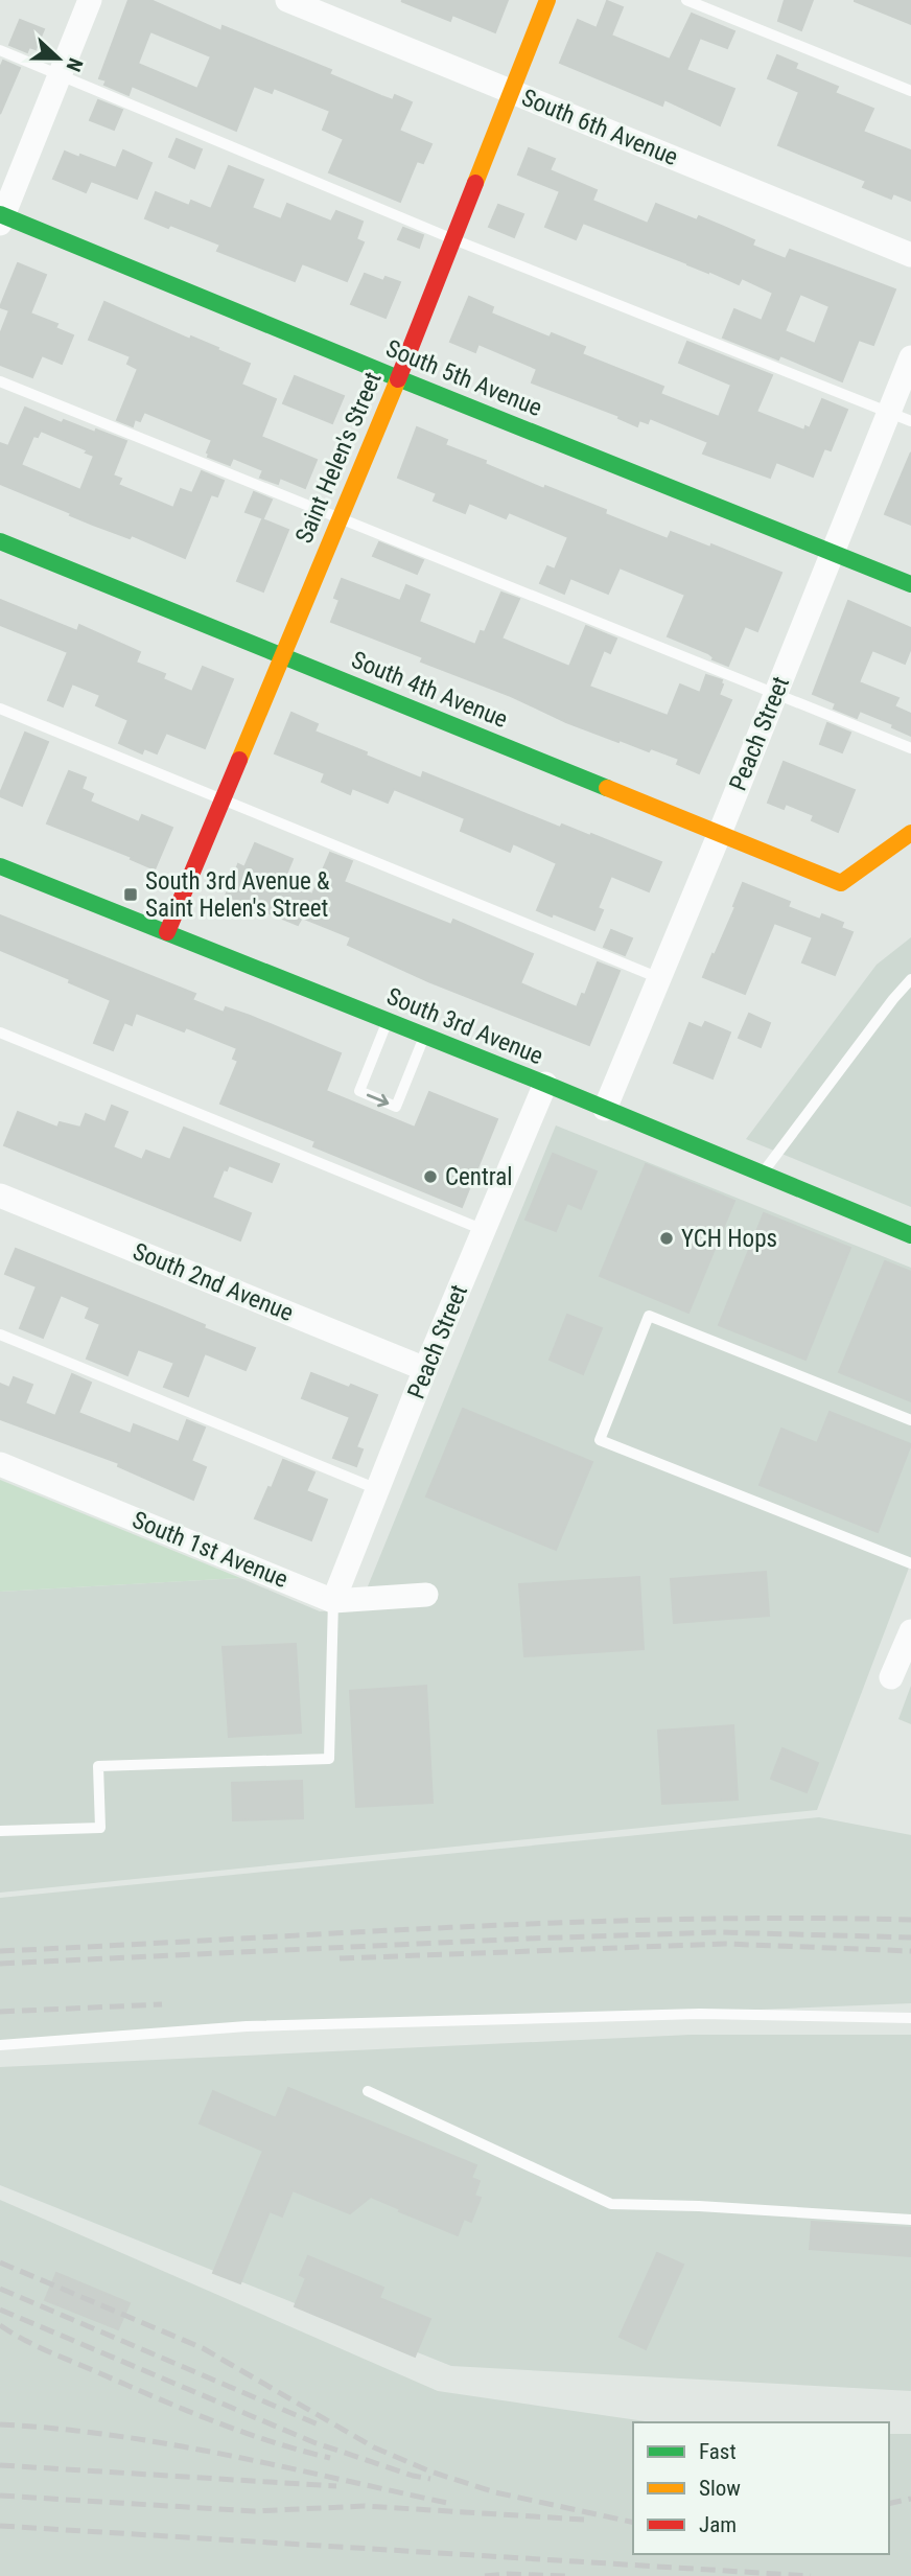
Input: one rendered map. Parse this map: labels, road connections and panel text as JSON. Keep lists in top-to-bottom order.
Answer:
{
  "streets": {
    "street": [
      "South 6th Avenue",
      "South 5th Avenue",
      "Saint Helen's Street",
      "South 4th Avenue",
      "Peach Street",
      "South 3rd Avenue",
      "South 2nd Avenue",
      "South 1st Avenue"
    ]
  },
  "crossings": [
    ["South 6th Avenue", "Saint Helen's Street"],
    ["South 5th Avenue", "Saint Helen's Street"],
    ["South 5th Avenue", "Peach Street"],
    ["Saint Helen's Street", "South 4th Avenue"],
    ["Saint Helen's Street", "South 3rd Avenue"],
    ["South 4th Avenue", "Peach Street"],
    ["Peach Street", "South 3rd Avenue"],
    ["Peach Street", "South 2nd Avenue"],
    ["Peach Street", "South 1st Avenue"]
  ],
  "places": {
    "transit": ["South 3rd Avenue & Saint Helen's Street"],
    "other": ["Central", "YCH Hops"]
  },
  "legend": ["Fast", "Slow", "Jam"],
  "north": "right"
}
